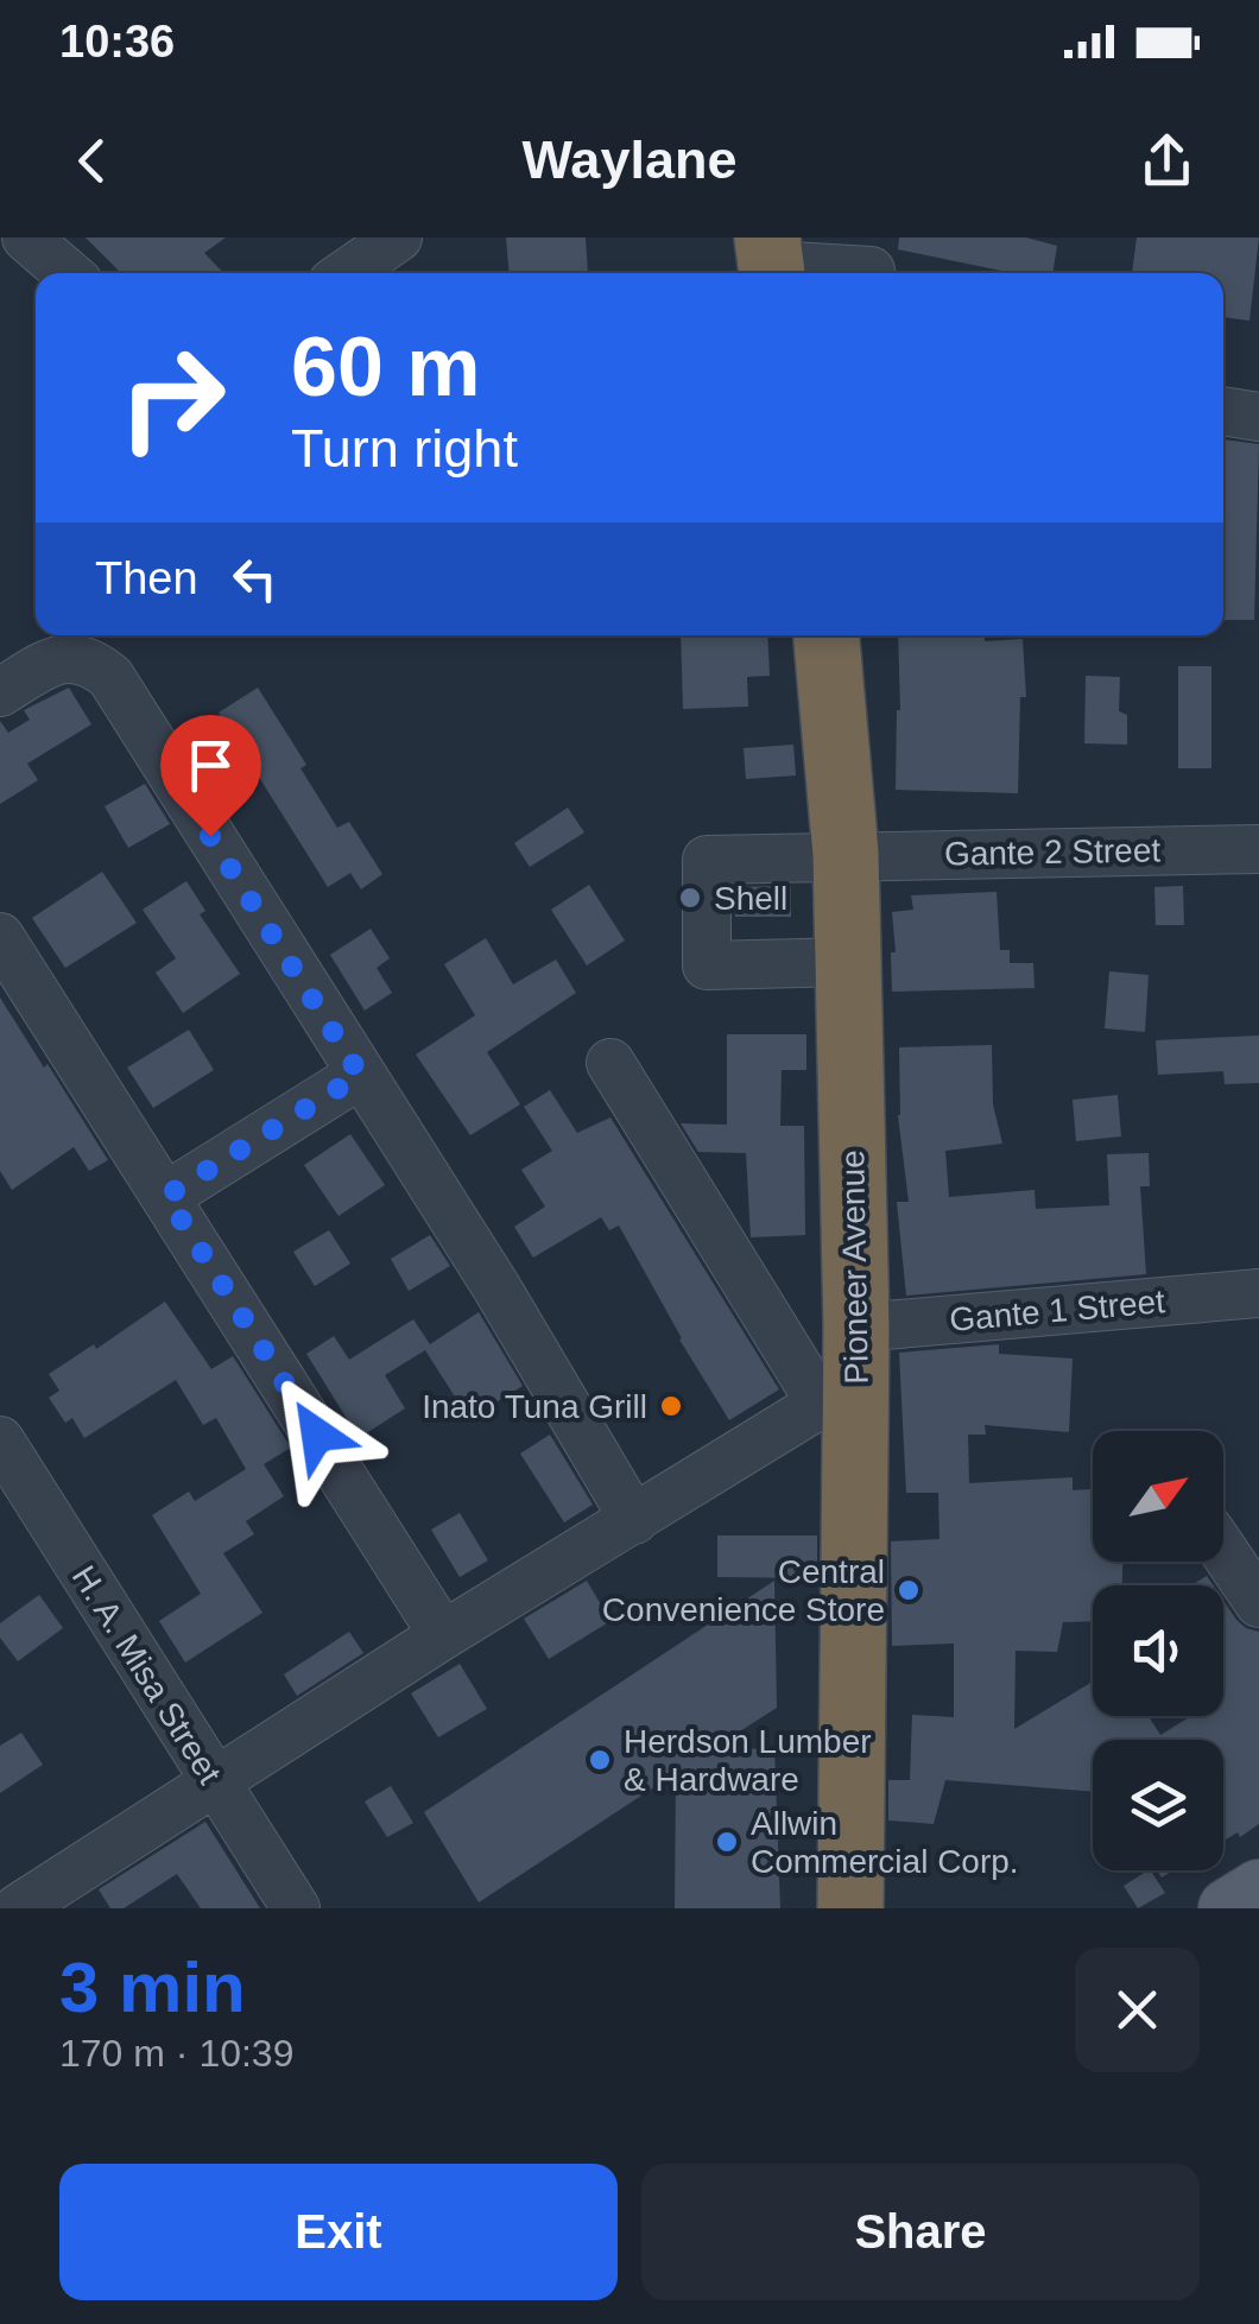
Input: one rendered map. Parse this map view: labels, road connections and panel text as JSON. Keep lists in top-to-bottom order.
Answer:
{
  "streets": {
    "highway": ["Pioneer Avenue"],
    "street": ["Gante 2 Street", "Gante 1 Street", "H. A. Misa Street"]
  },
  "crossings": [
    ["Gante 2 Street", "Pioneer Avenue"],
    ["Pioneer Avenue", "Gante 1 Street"]
  ],
  "places": [
    "Shell",
    "Inato Tuna Grill",
    "Central Convenience Store",
    "Herdson Lumber & Hardware",
    "Allwin Commercial Corp."
  ],
  "north": "top right",
  "page": {
    "status": "10:36",
    "header": "Waylane",
    "turn": ["60 m", "Turn right"],
    "then": "Then",
    "heading": ["3 min", "170 m · 10:39"],
    "buttons": ["Exit", "Share"]
  }
}
